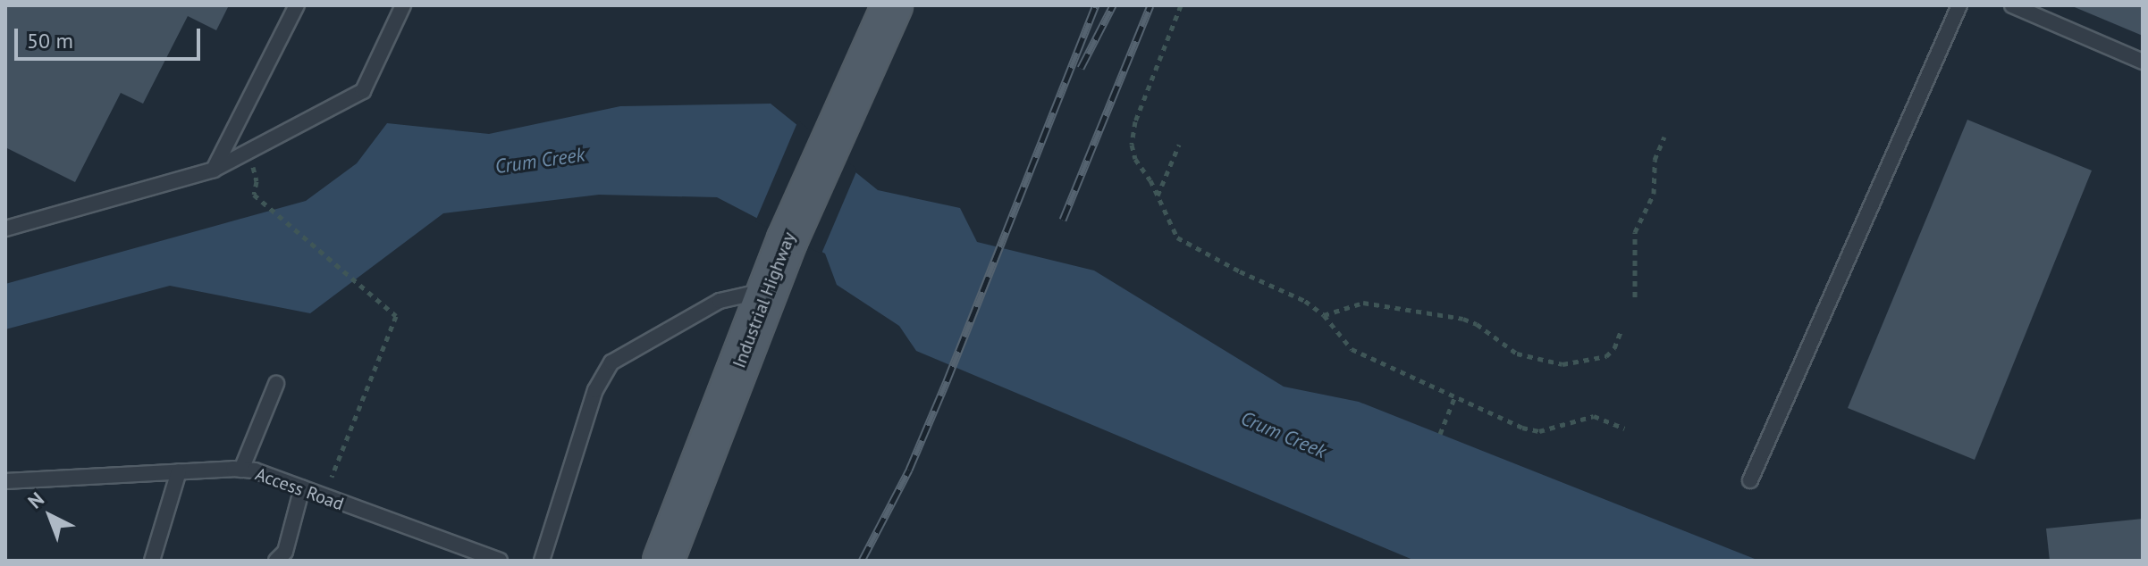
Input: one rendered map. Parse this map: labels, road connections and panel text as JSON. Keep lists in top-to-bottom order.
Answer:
{
  "streets": {
    "main road": ["Industrial Highway"],
    "lane": ["Access Road"]
  },
  "water": ["Crum Creek"],
  "scale_bar": "50 m",
  "north": "top left"
}
